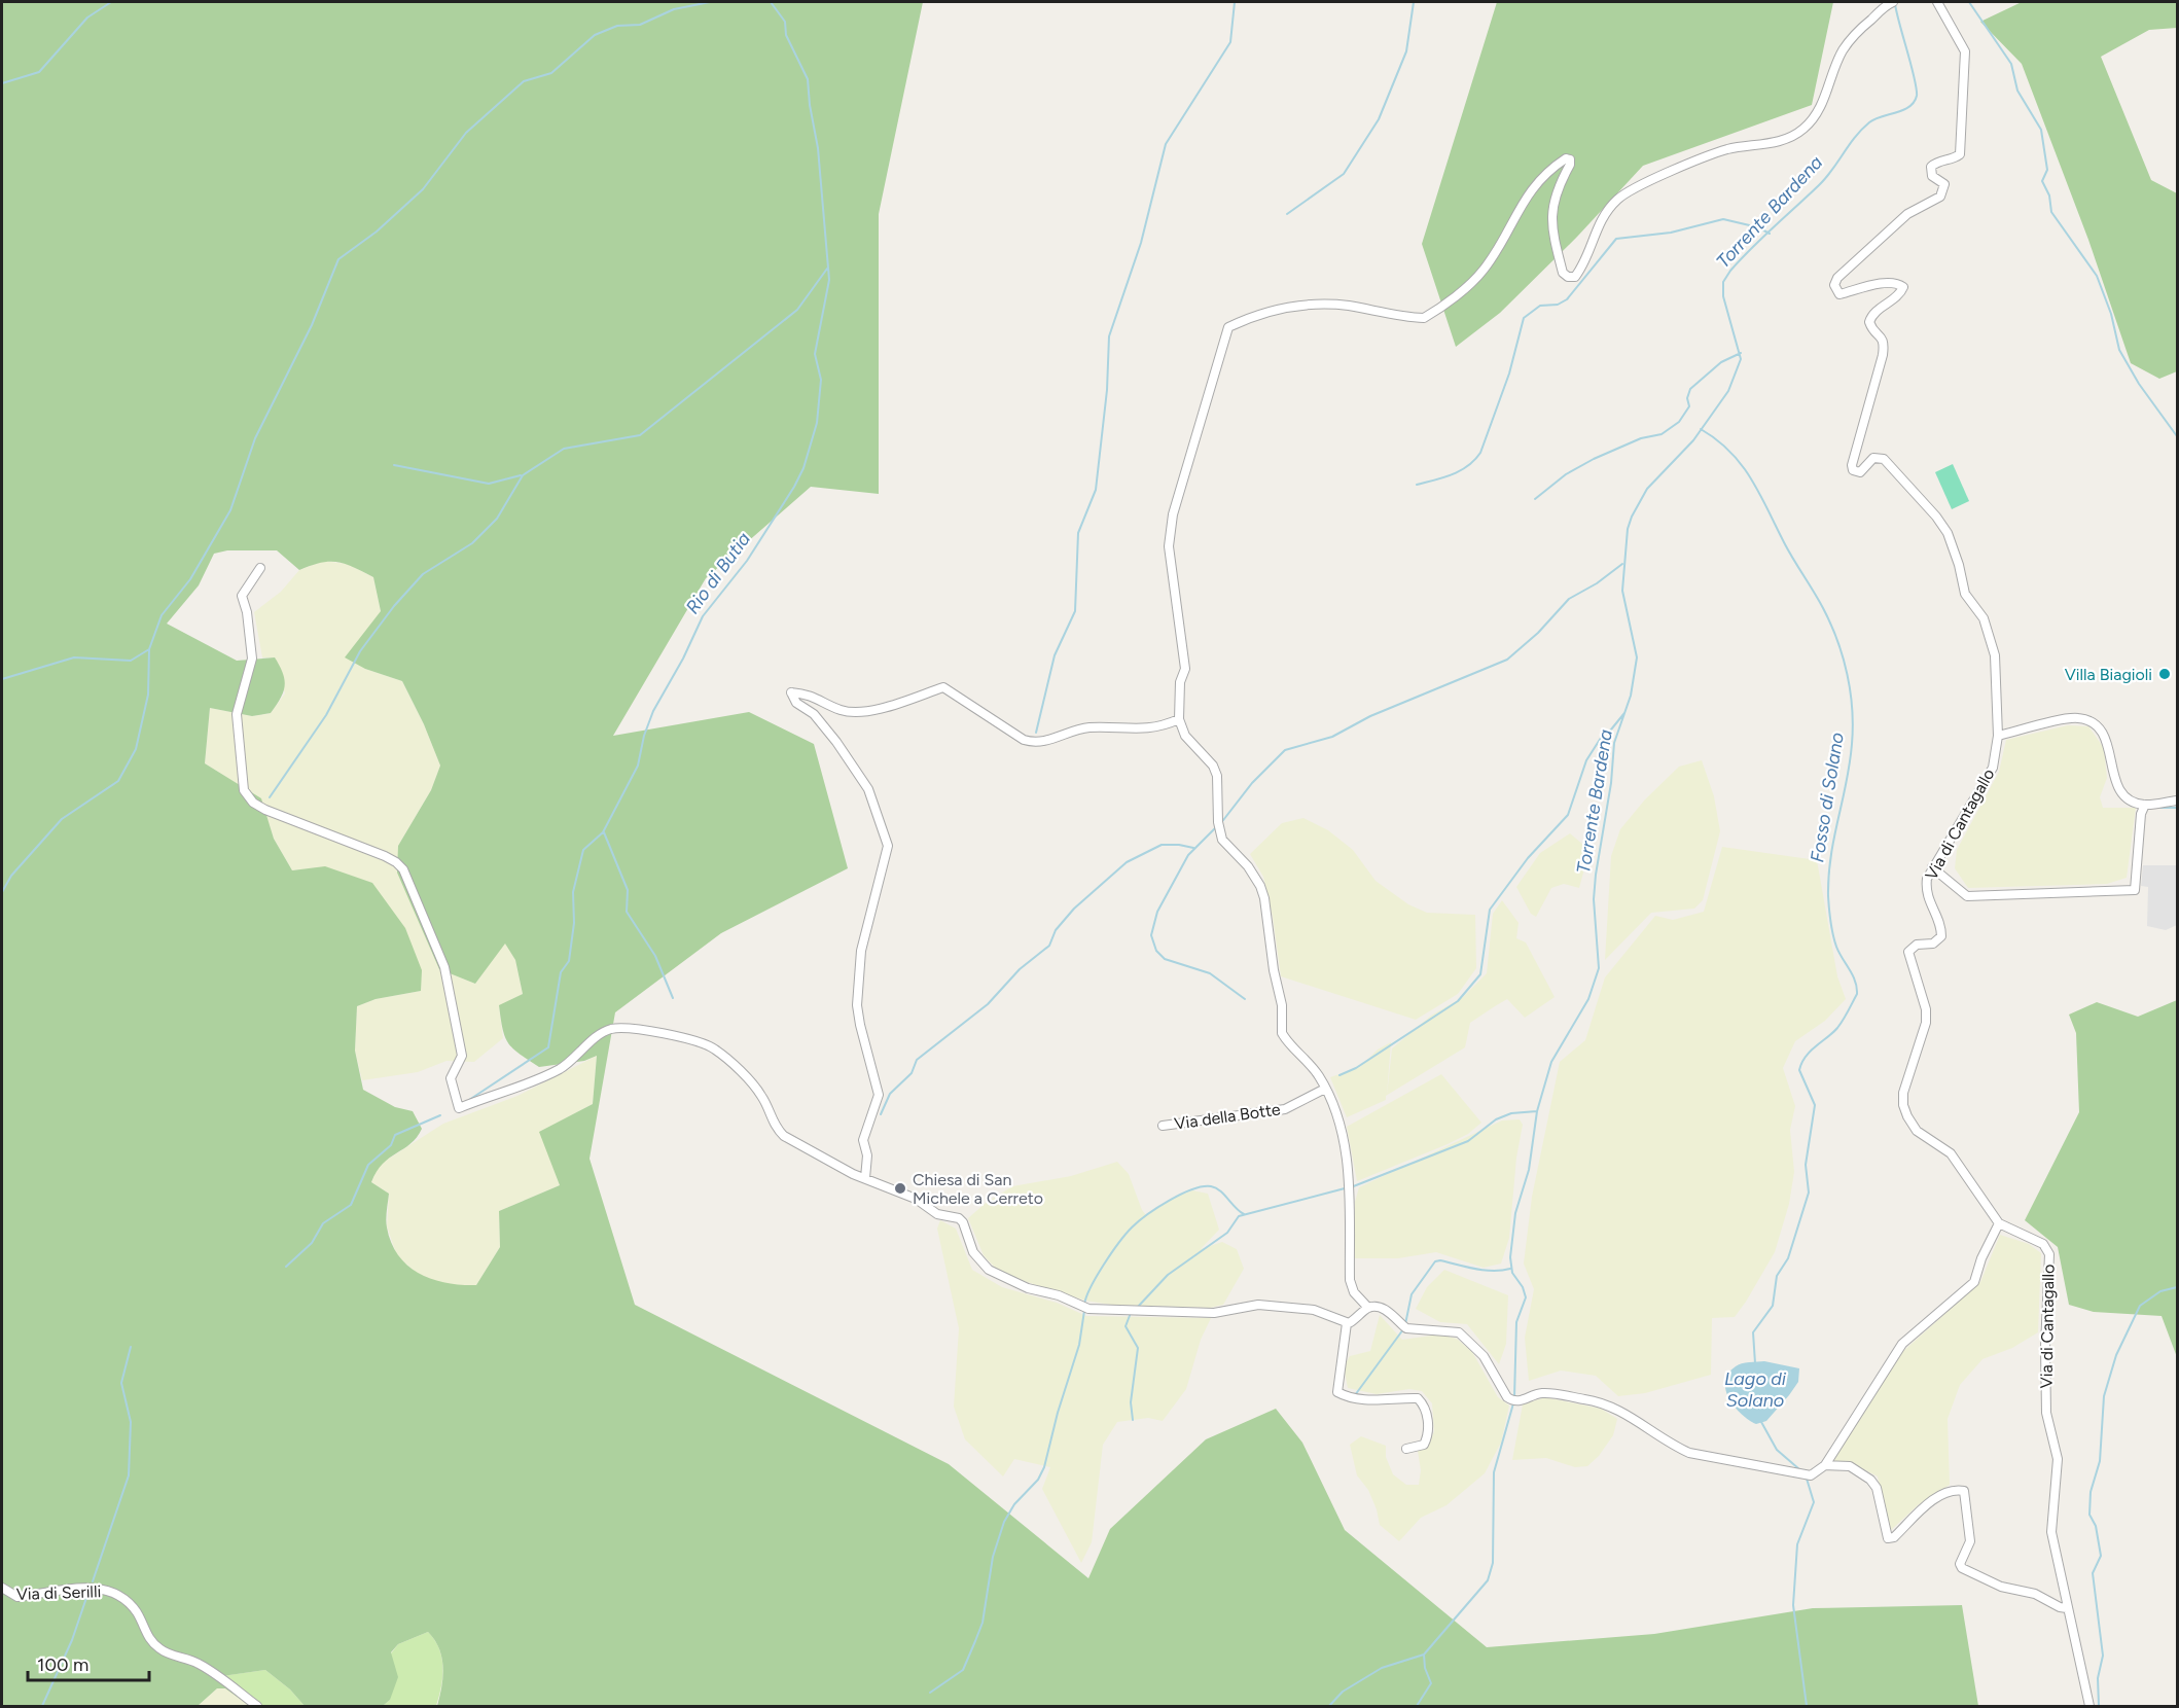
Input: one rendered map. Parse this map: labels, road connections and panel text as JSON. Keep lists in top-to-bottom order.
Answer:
{
  "streets": {
    "street": ["Via di Cantagallo", "Via della Botte", "Via di Serilli"]
  },
  "water": [
    "Torrente Bardena",
    "Rio di Butia",
    "Fosso di Solano",
    "Lago di Solano"
  ],
  "places": ["Villa Biagioli", "Chiesa di San Michele a Cerreto"],
  "scale_bar": "100 m"
}
